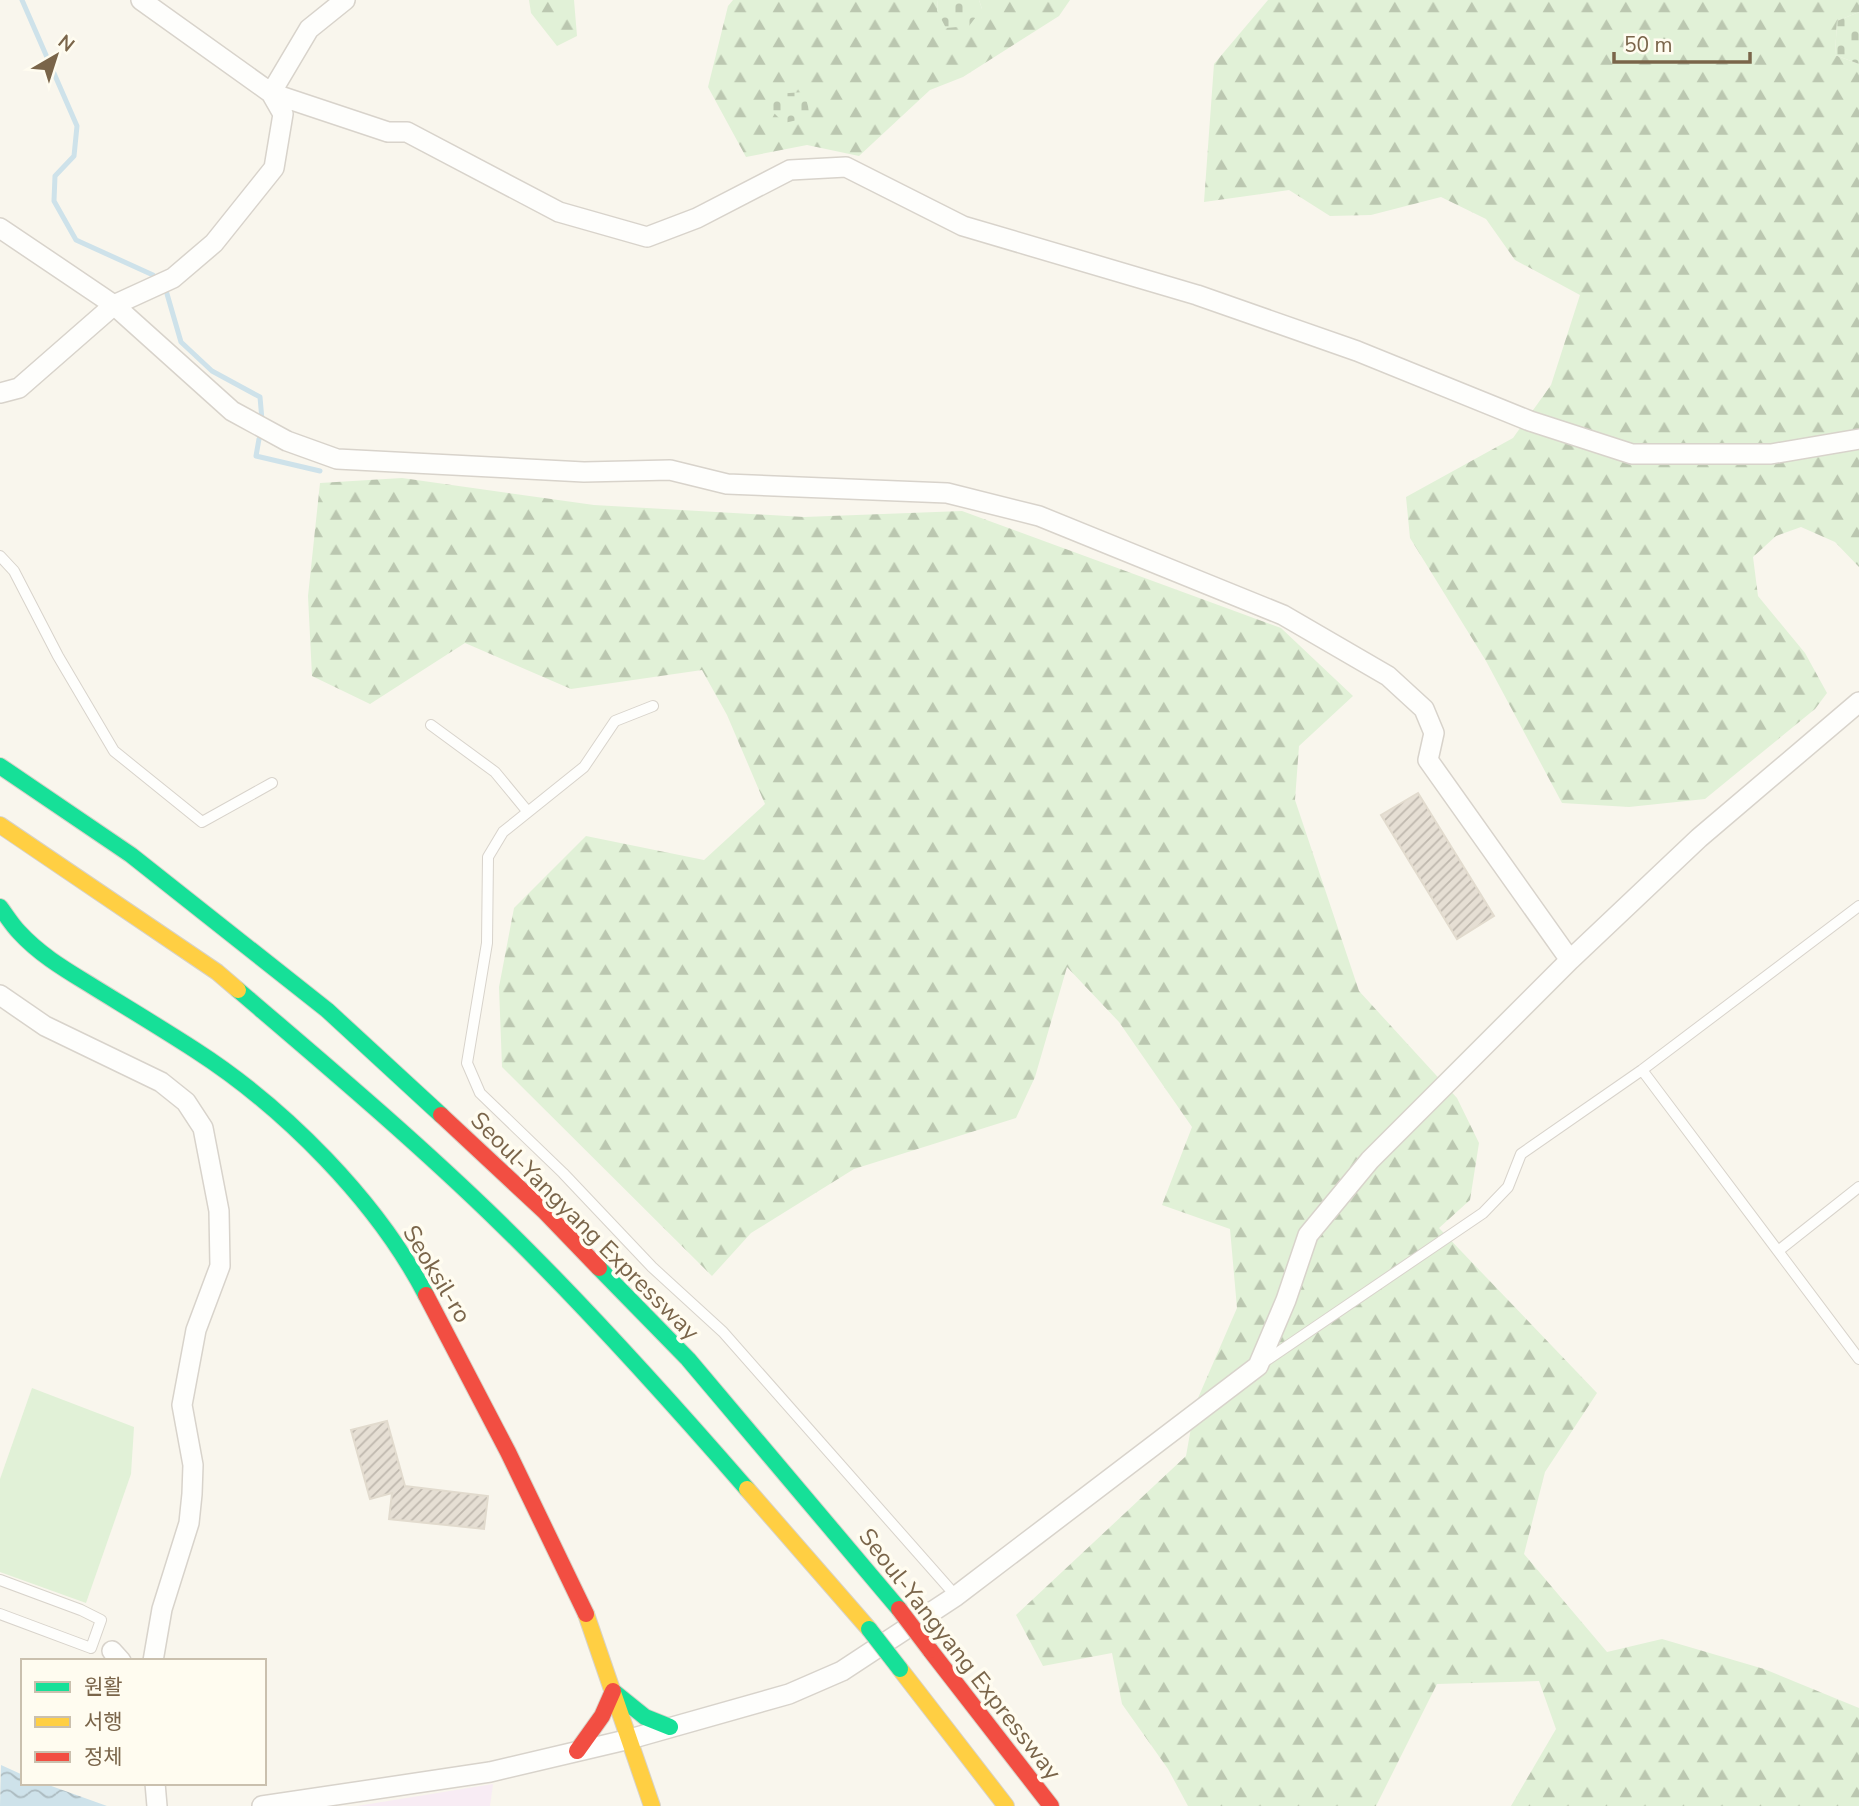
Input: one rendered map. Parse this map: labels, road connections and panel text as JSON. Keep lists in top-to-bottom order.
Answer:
{
  "streets": {
    "main road": ["Seoul-Yangyang Expressway", "Seoksil-ro"]
  },
  "legend": ["원활", "서행", "정체"],
  "scale_bar": "50 m",
  "north": "top right"
}
